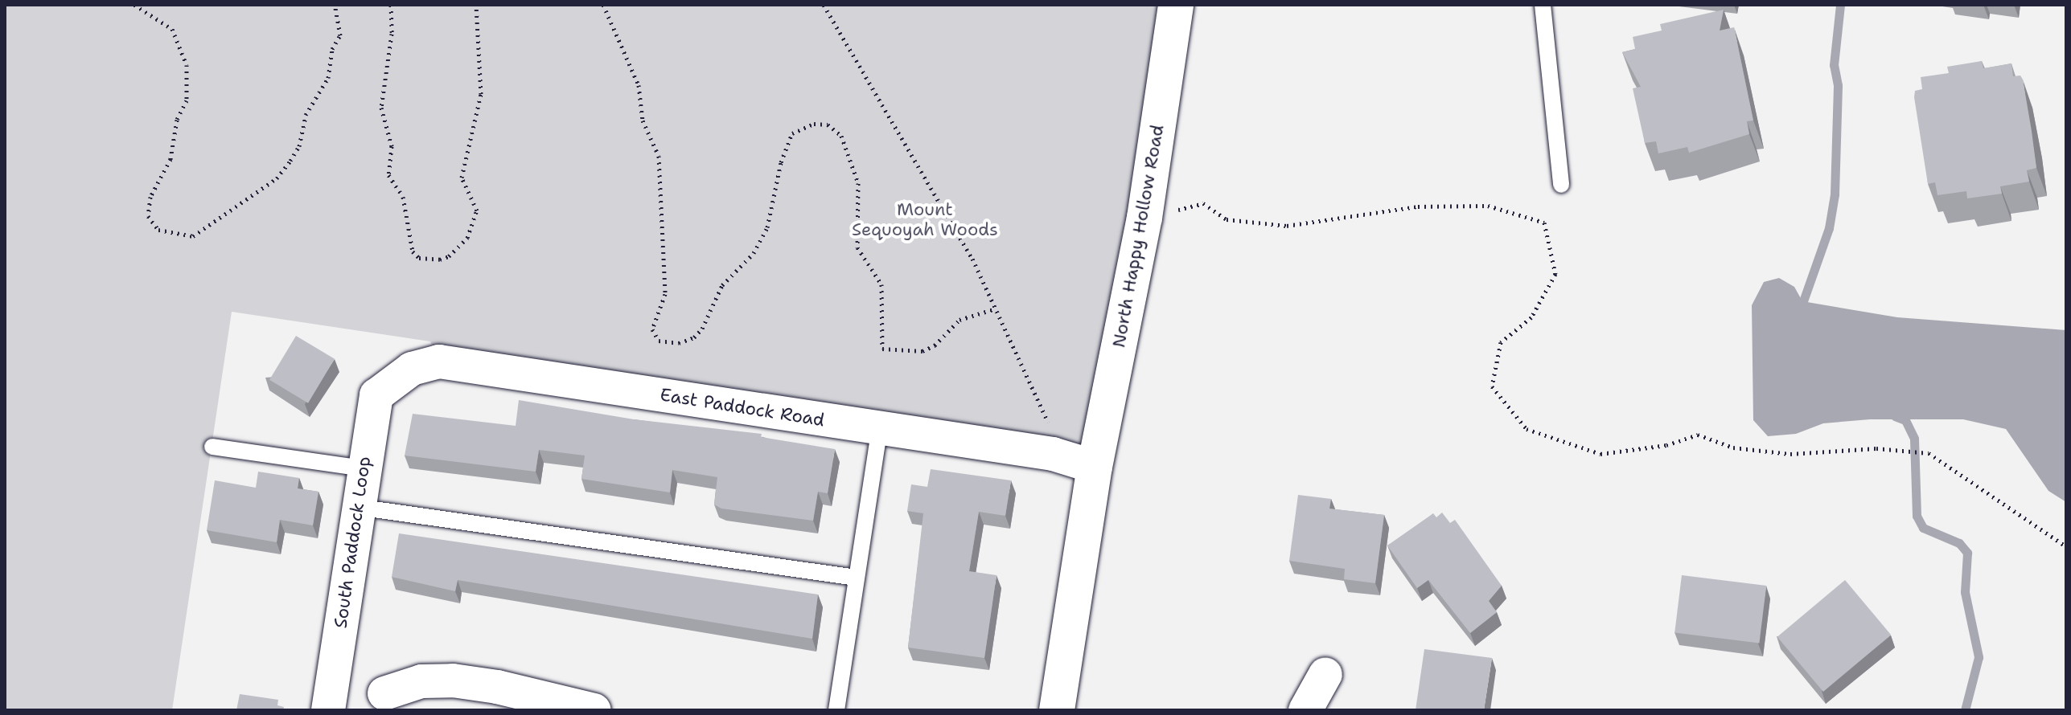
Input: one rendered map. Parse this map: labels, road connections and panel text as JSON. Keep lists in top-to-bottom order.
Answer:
{
  "streets": {
    "street": ["North Happy Hollow Road", "East Paddock Road", "South Paddock Loop"]
  },
  "crossings": [
    ["North Happy Hollow Road", "East Paddock Road"],
    ["East Paddock Road", "South Paddock Loop"]
  ],
  "parks": ["Mount Sequoyah Woods"]
}
